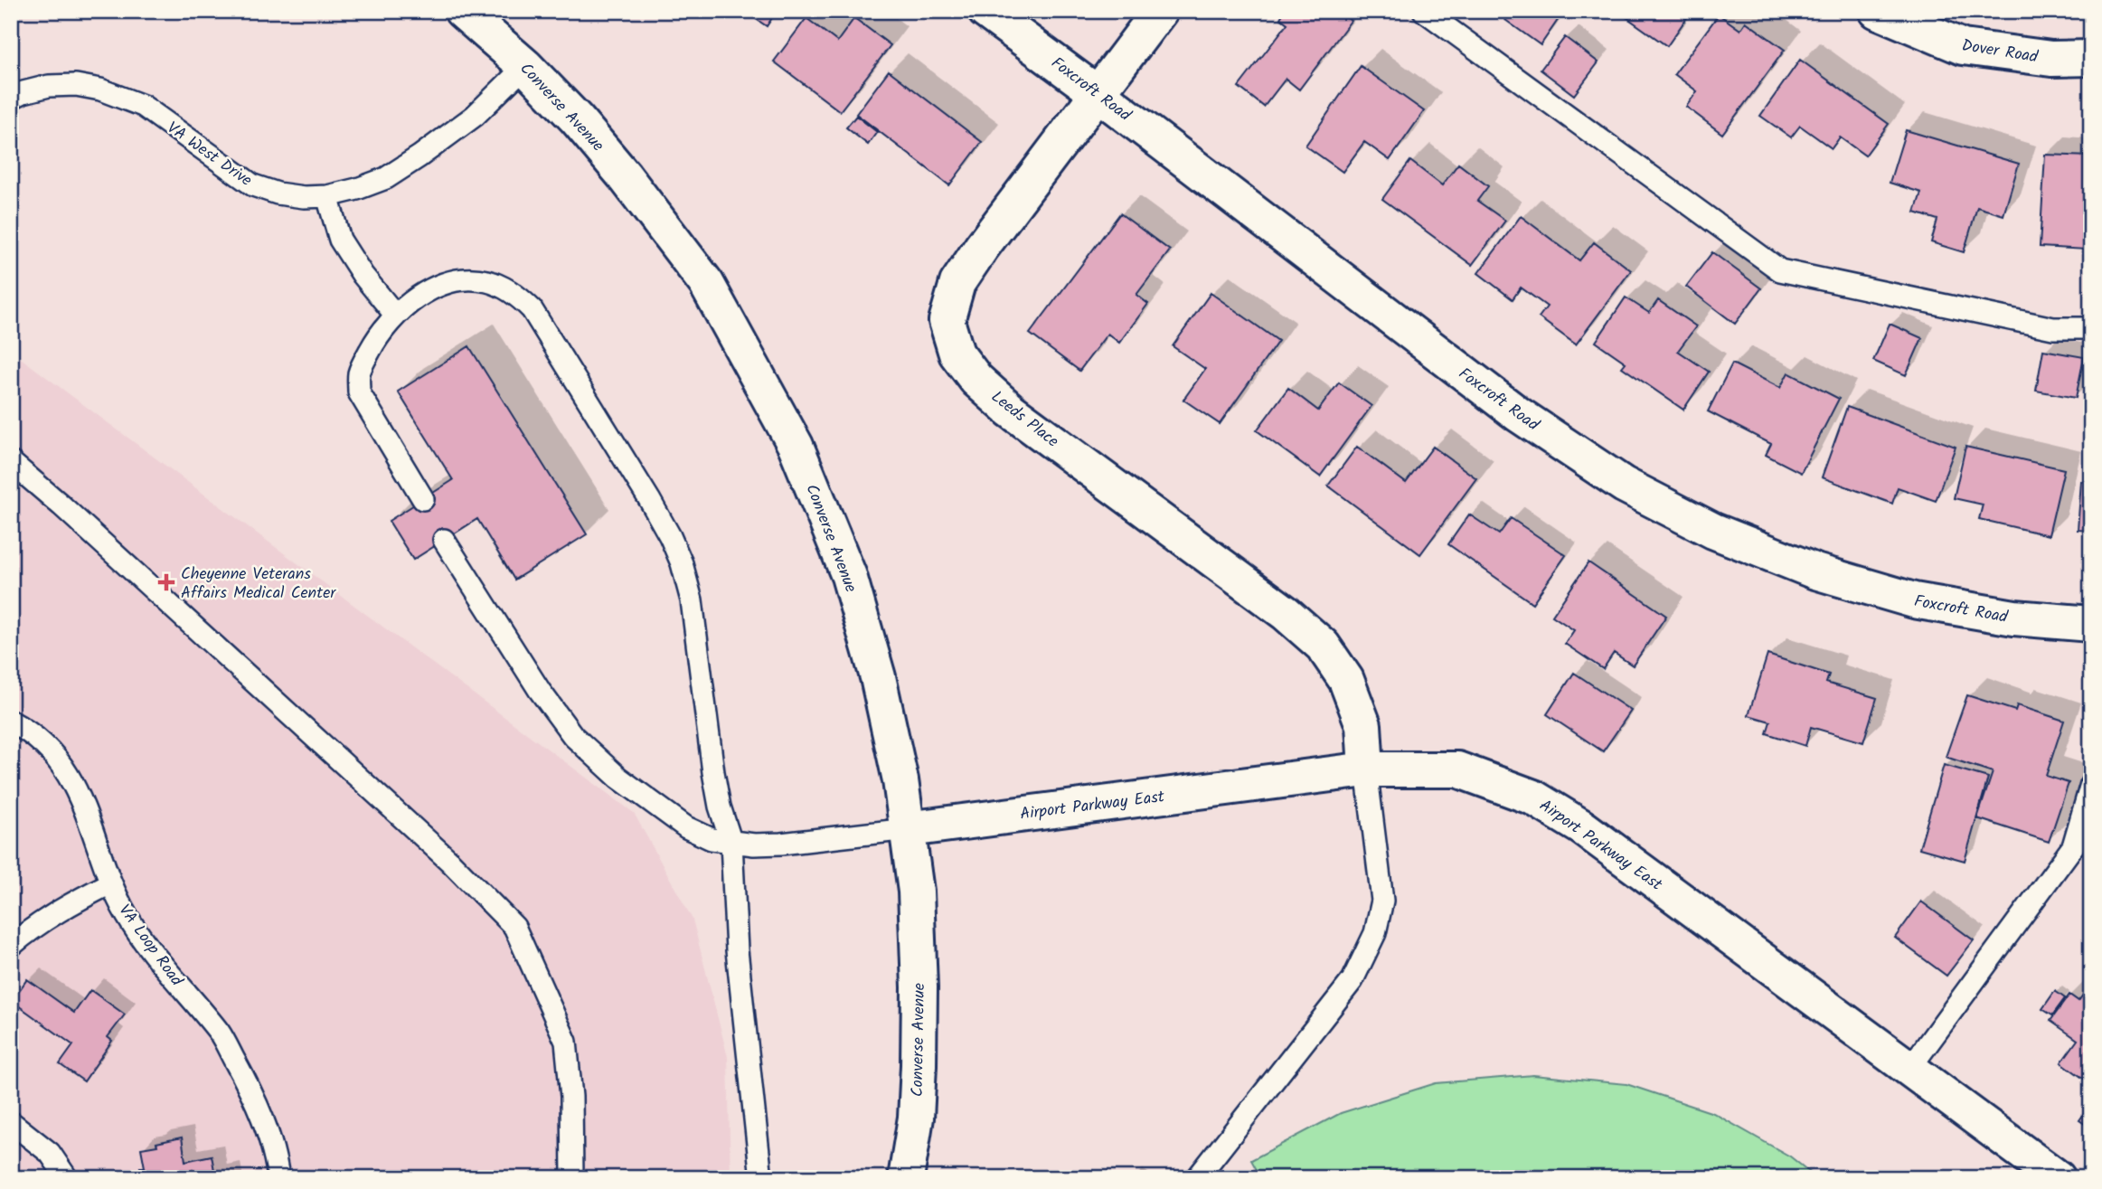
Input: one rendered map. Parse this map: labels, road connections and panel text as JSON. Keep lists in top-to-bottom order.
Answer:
{
  "streets": {
    "street": [
      "Dover Road",
      "Foxcroft Road",
      "Converse Avenue",
      "Leeds Place",
      "Airport Parkway East"
    ],
    "lane": ["VA West Drive", "VA Loop Road"]
  },
  "crossings": [
    ["Foxcroft Road", "Leeds Place"],
    ["Converse Avenue", "VA West Drive"],
    ["Converse Avenue", "Airport Parkway East"],
    ["Leeds Place", "Airport Parkway East"]
  ],
  "places": {
    "health": ["Cheyenne Veterans Affairs Medical Center"]
  }
}
